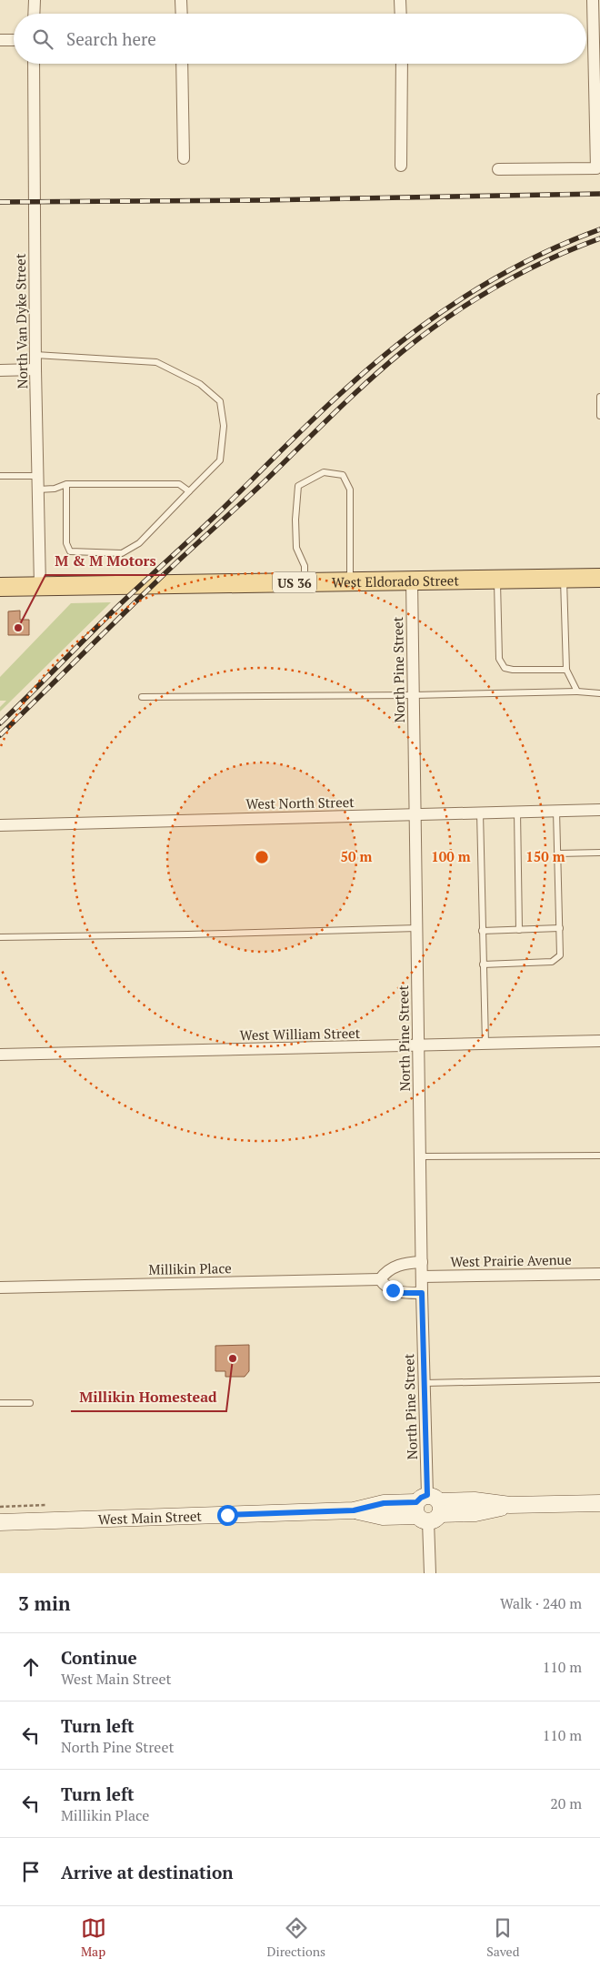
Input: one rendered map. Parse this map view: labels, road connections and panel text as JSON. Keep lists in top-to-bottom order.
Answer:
{
  "streets": {
    "main road": ["West Eldorado Street", "US 36"],
    "street": [
      "North Van Dyke Street",
      "North Pine Street",
      "West North Street",
      "West William Street",
      "West Prairie Avenue",
      "Millikin Place",
      "West Main Street"
    ]
  },
  "crossings": [
    ["North Van Dyke Street", "West Eldorado Street"],
    ["West Eldorado Street", "North Pine Street"],
    ["North Pine Street", "West North Street"],
    ["North Pine Street", "West William Street"],
    ["North Pine Street", "West Prairie Avenue"],
    ["North Pine Street", "West Main Street"]
  ],
  "places": ["M & M Motors", "Millikin Homestead"],
  "page": {
    "search": "Search here",
    "heading": ["3 min", "Walk · 240 m"],
    "list": [
      ["Continue", "West Main Street", "110 m"],
      ["Turn left", "North Pine Street", "110 m"],
      ["Turn left", "Millikin Place", "20 m"],
      "Arrive at destination"
    ],
    "nav": ["Map", "Directions", "Saved"]
  },
  "rings": ["50 m", "100 m", "150 m"]
}
